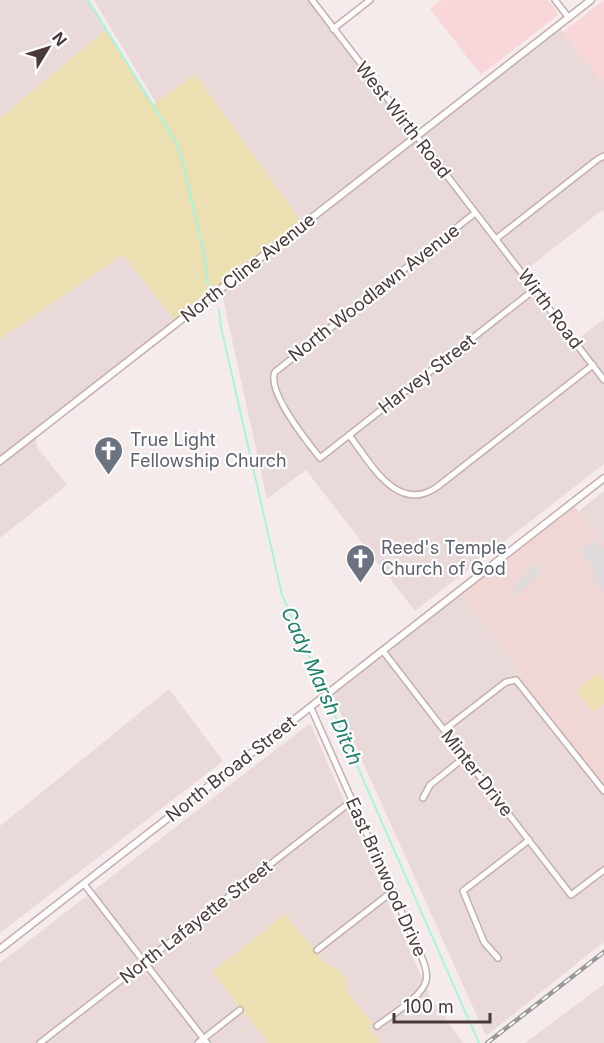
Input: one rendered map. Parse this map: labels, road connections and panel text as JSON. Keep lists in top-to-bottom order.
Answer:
{
  "streets": {
    "street": [
      "West Wirth Road",
      "North Cline Avenue",
      "North Woodlawn Avenue",
      "Wirth Road",
      "Harvey Street",
      "North Broad Street",
      "Minter Drive",
      "East Brinwood Drive",
      "North Lafayette Street"
    ]
  },
  "crossings": [
    ["West Wirth Road", "North Cline Avenue"],
    ["West Wirth Road", "North Woodlawn Avenue"],
    ["West Wirth Road", "Wirth Road"],
    ["North Woodlawn Avenue", "Harvey Street"],
    ["Wirth Road", "Harvey Street"],
    ["North Broad Street", "Minter Drive"],
    ["North Broad Street", "East Brinwood Drive"],
    ["East Brinwood Drive", "North Lafayette Street"]
  ],
  "water": ["Cady Marsh Ditch"],
  "places": {
    "church": ["True Light Fellowship Church", "Reed's Temple Church of God"]
  },
  "scale_bar": "100 m",
  "north": "top right"
}
